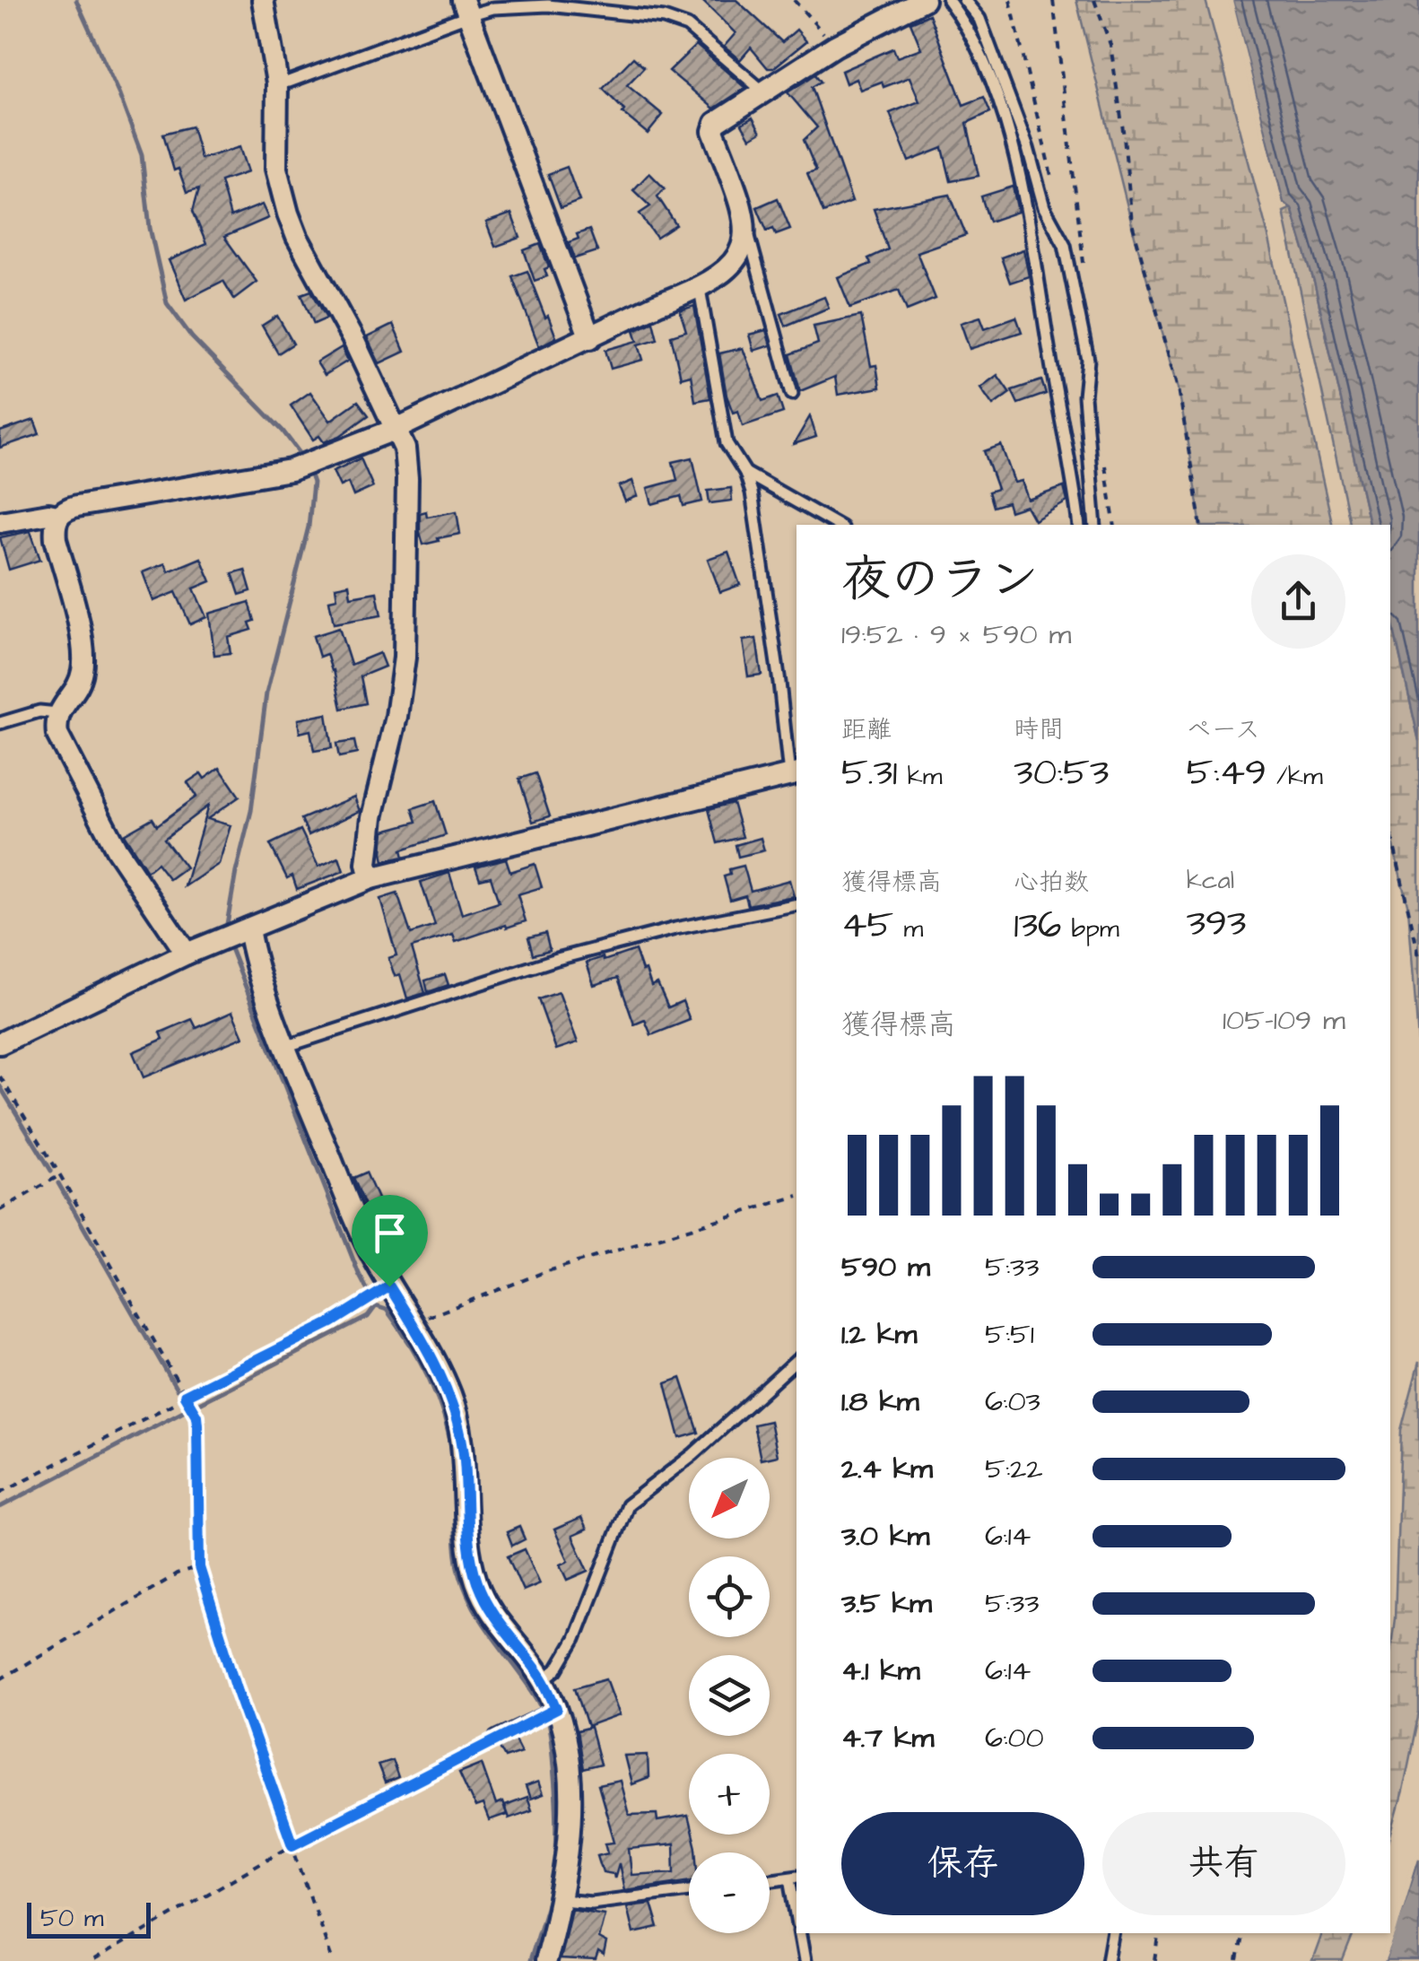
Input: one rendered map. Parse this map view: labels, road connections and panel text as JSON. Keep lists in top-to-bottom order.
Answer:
{
  "scale_bar": "50 m",
  "north": "bottom left",
  "page": {
    "heading": ["夜のラン", "19:52 · 9 × 590 m"],
    "stats": [
      ["距離", "5.31 km"],
      ["時間", "30:53"],
      ["ペース", "5:49 /km"],
      ["獲得標高", "45 m"],
      ["心拍数", "136 bpm"],
      ["kcal", "393"]
    ],
    "chart": ["獲得標高", "105–109 m"],
    "list": [
      {
        "name": "590 m",
        "note": "5:33"
      },
      {
        "name": "1.2 km",
        "note": "5:51"
      },
      {
        "name": "1.8 km",
        "note": "6:03"
      },
      {
        "name": "2.4 km",
        "note": "5:22"
      },
      {
        "name": "3.0 km",
        "note": "6:14"
      },
      {
        "name": "3.5 km",
        "note": "5:33"
      },
      {
        "name": "4.1 km",
        "note": "6:14"
      },
      {
        "name": "4.7 km",
        "note": "6:00"
      }
    ],
    "map_buttons": ["+", "−"],
    "buttons": ["保存", "共有"],
    "scale": "50 m"
  }
}
